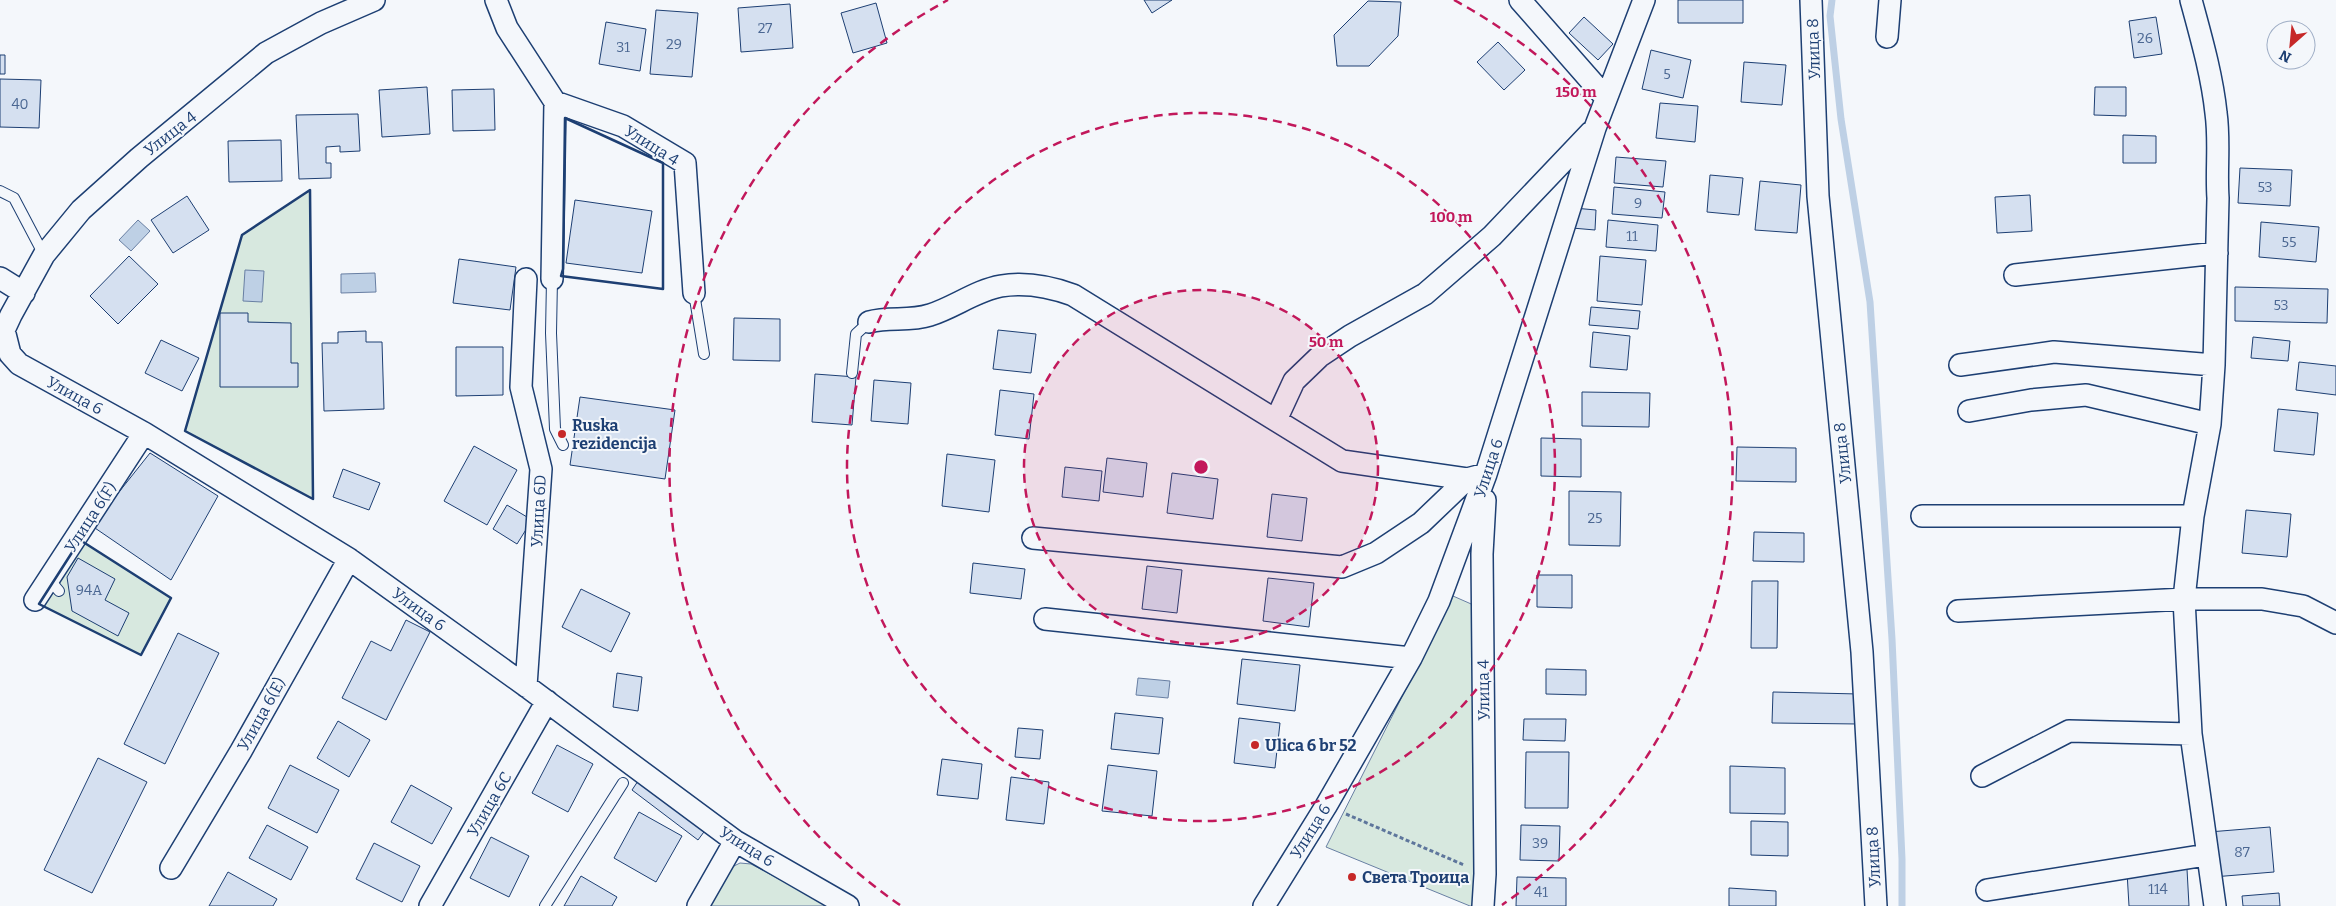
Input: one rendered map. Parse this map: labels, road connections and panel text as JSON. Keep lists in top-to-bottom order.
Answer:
{
  "streets": {
    "street": [
      "Улица 8",
      "Улица 4",
      "Улица 6",
      "Улица 6D",
      "Улица 6(F)",
      "Улица 6(E)",
      "Улица 6C"
    ]
  },
  "crossings": [
    ["Улица 4", "Улица 6"],
    ["Улица 6", "Улица 6D"],
    ["Улица 6", "Улица 6(F)"],
    ["Улица 6", "Улица 6(E)"],
    ["Улица 6", "Улица 6C"]
  ],
  "places": ["Ruska rezidencija", "Ulica 6 br 52", "Света Троица"],
  "house_numbers": [
    "27",
    "26",
    "29",
    "31",
    "5",
    "40",
    "53",
    "9",
    "11",
    "55",
    "53",
    "25",
    "94A",
    "39",
    "87",
    "114",
    "41"
  ],
  "north": "bottom left",
  "rings": ["150 m", "100 m", "50 m"]
}
